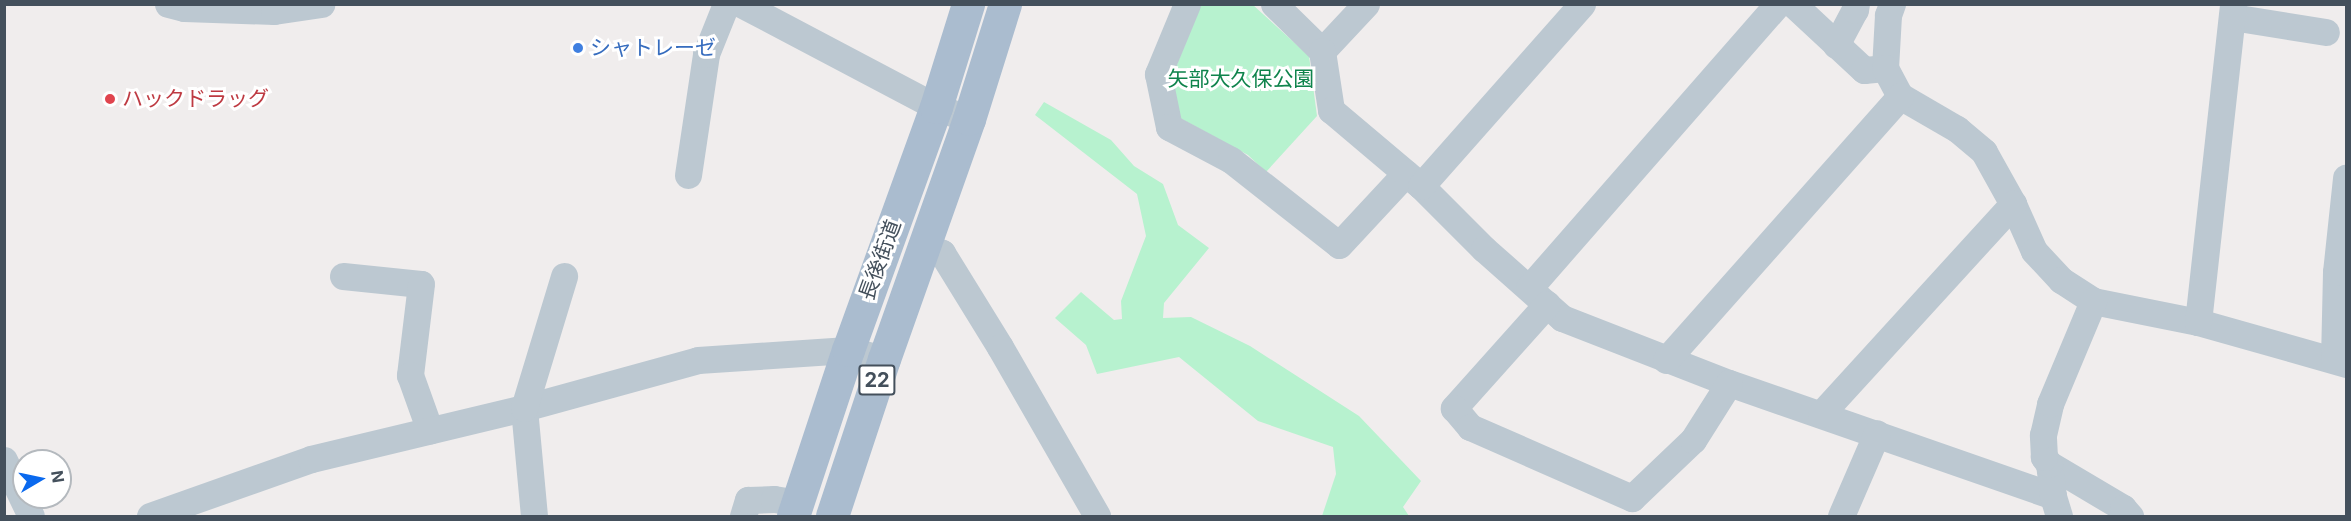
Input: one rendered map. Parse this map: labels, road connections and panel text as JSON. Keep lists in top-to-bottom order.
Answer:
{
  "streets": {
    "main road": ["長後街道", "22"]
  },
  "parks": ["矢部大久保公園"],
  "places": ["シャトレーゼ", "ハックドラッグ"],
  "north": "right"
}
